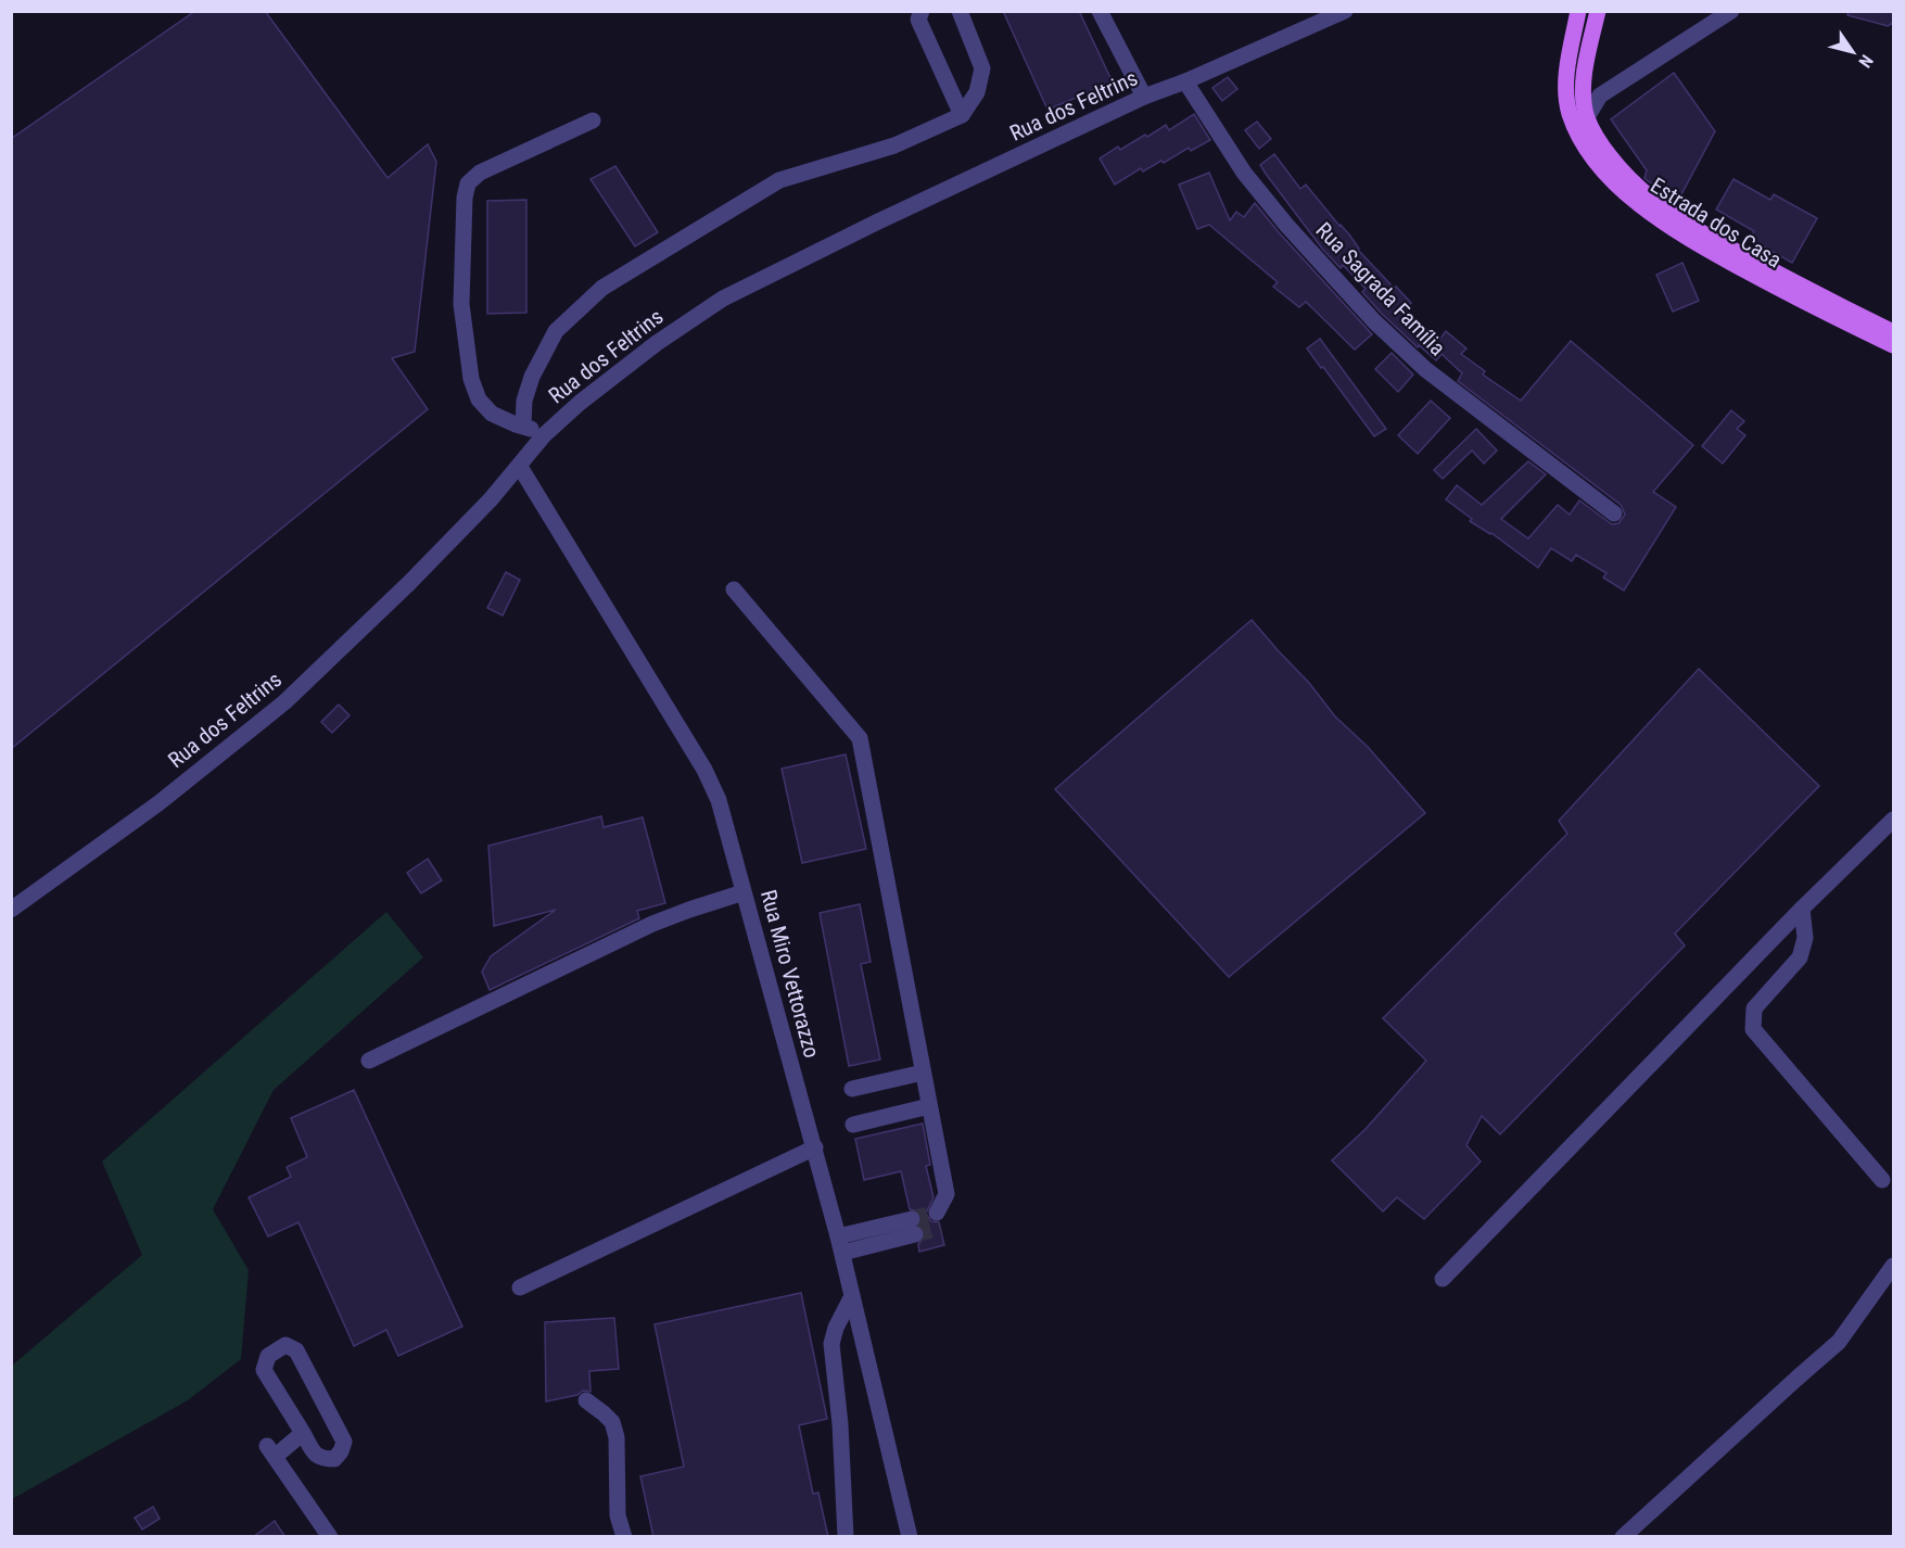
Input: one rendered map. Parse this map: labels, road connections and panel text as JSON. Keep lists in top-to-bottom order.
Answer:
{
  "streets": {
    "main road": ["Estrada dos Casa"],
    "street": ["Rua dos Feltrins", "Rua Sagrada Família", "Rua Miro Vettorazzo"]
  },
  "crossings": [
    ["Rua dos Feltrins", "Rua Sagrada Família"],
    ["Rua dos Feltrins", "Rua Miro Vettorazzo"]
  ],
  "north": "bottom right"
}
